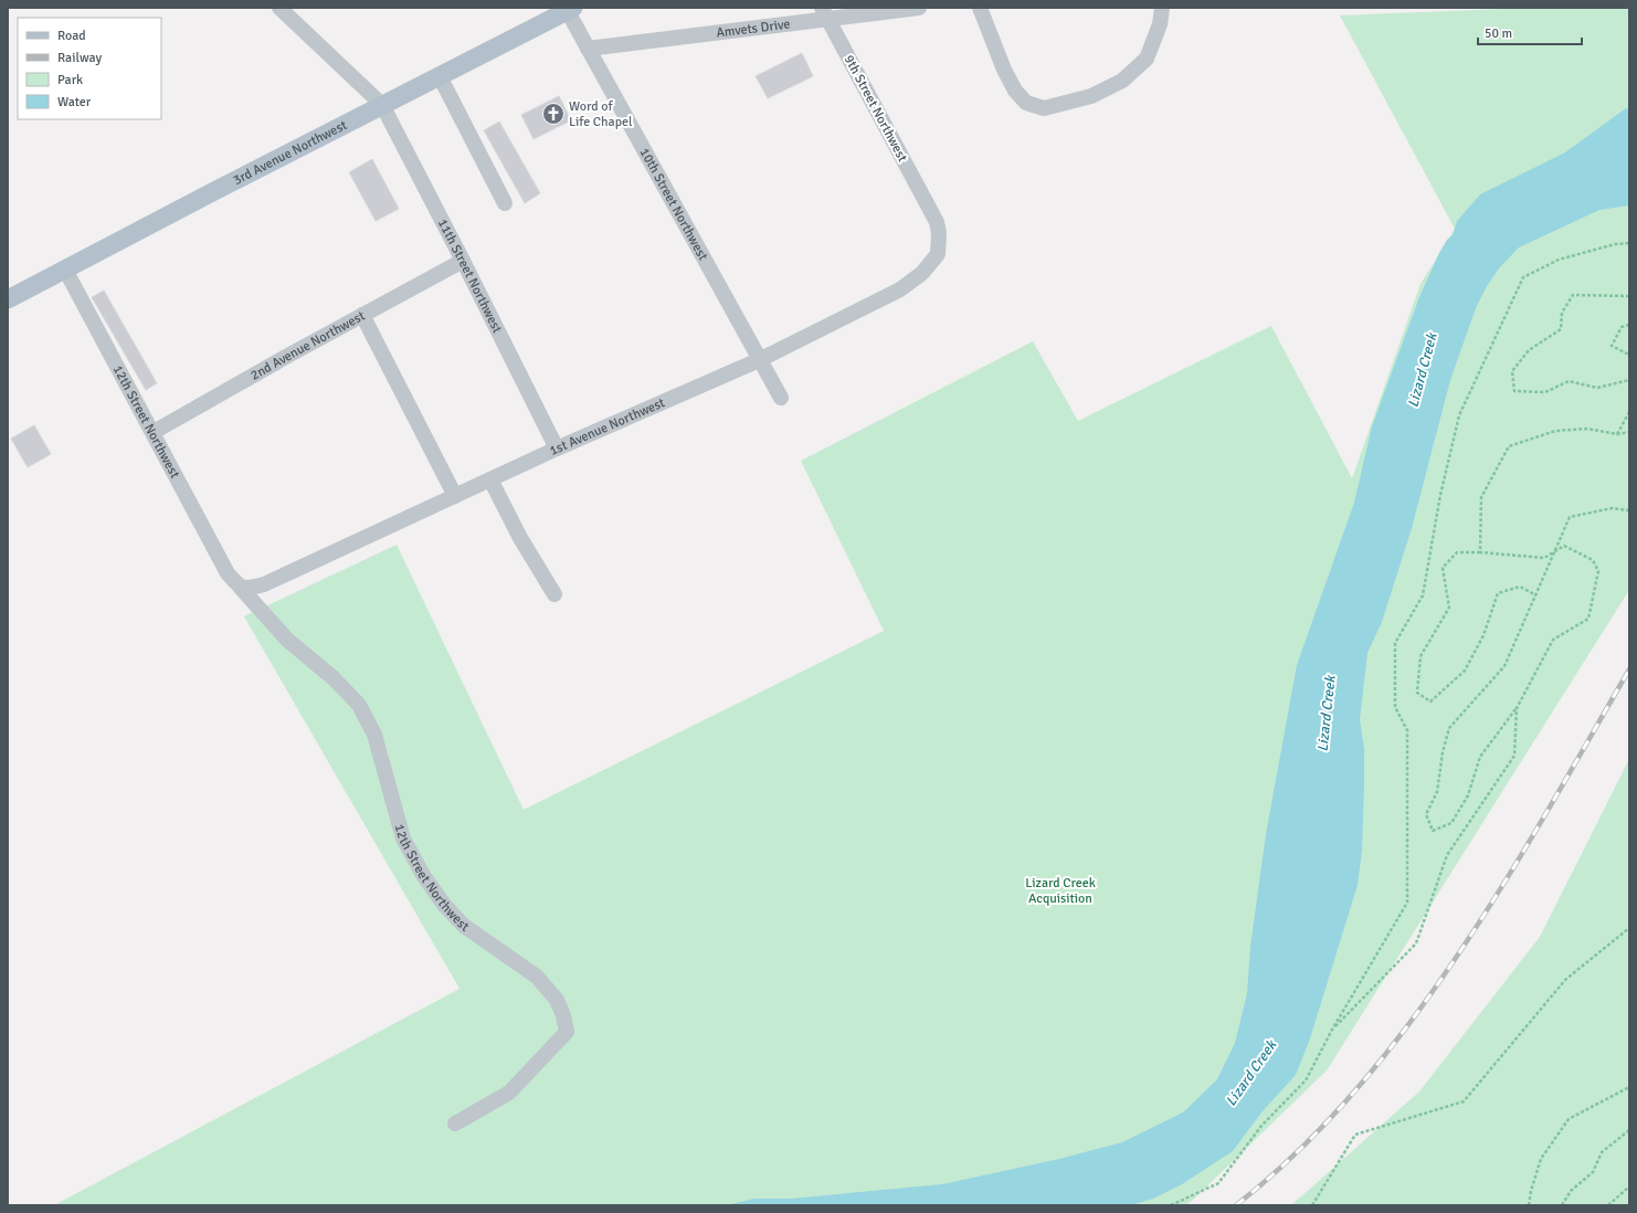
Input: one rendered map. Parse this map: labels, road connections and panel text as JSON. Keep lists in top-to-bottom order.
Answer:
{
  "streets": {
    "main road": ["3rd Avenue Northwest"],
    "street": [
      "Amvets Drive",
      "9th Street Northwest",
      "10th Street Northwest",
      "11th Street Northwest",
      "2nd Avenue Northwest",
      "12th Street Northwest",
      "1st Avenue Northwest"
    ]
  },
  "crossings": [
    ["Amvets Drive", "9th Street Northwest"],
    ["Amvets Drive", "10th Street Northwest"],
    ["9th Street Northwest", "1st Avenue Northwest"],
    ["3rd Avenue Northwest", "10th Street Northwest"],
    ["3rd Avenue Northwest", "11th Street Northwest"],
    ["3rd Avenue Northwest", "12th Street Northwest"],
    ["10th Street Northwest", "1st Avenue Northwest"],
    ["11th Street Northwest", "2nd Avenue Northwest"],
    ["11th Street Northwest", "1st Avenue Northwest"],
    ["2nd Avenue Northwest", "12th Street Northwest"],
    ["12th Street Northwest", "1st Avenue Northwest"]
  ],
  "water": ["Lizard Creek"],
  "parks": ["Lizard Creek Acquisition"],
  "places": {
    "church": ["Word of Life Chapel"]
  },
  "legend": [
    "Road",
    "Railway",
    "Park",
    "Water"
  ],
  "scale_bar": "50 m"
}
